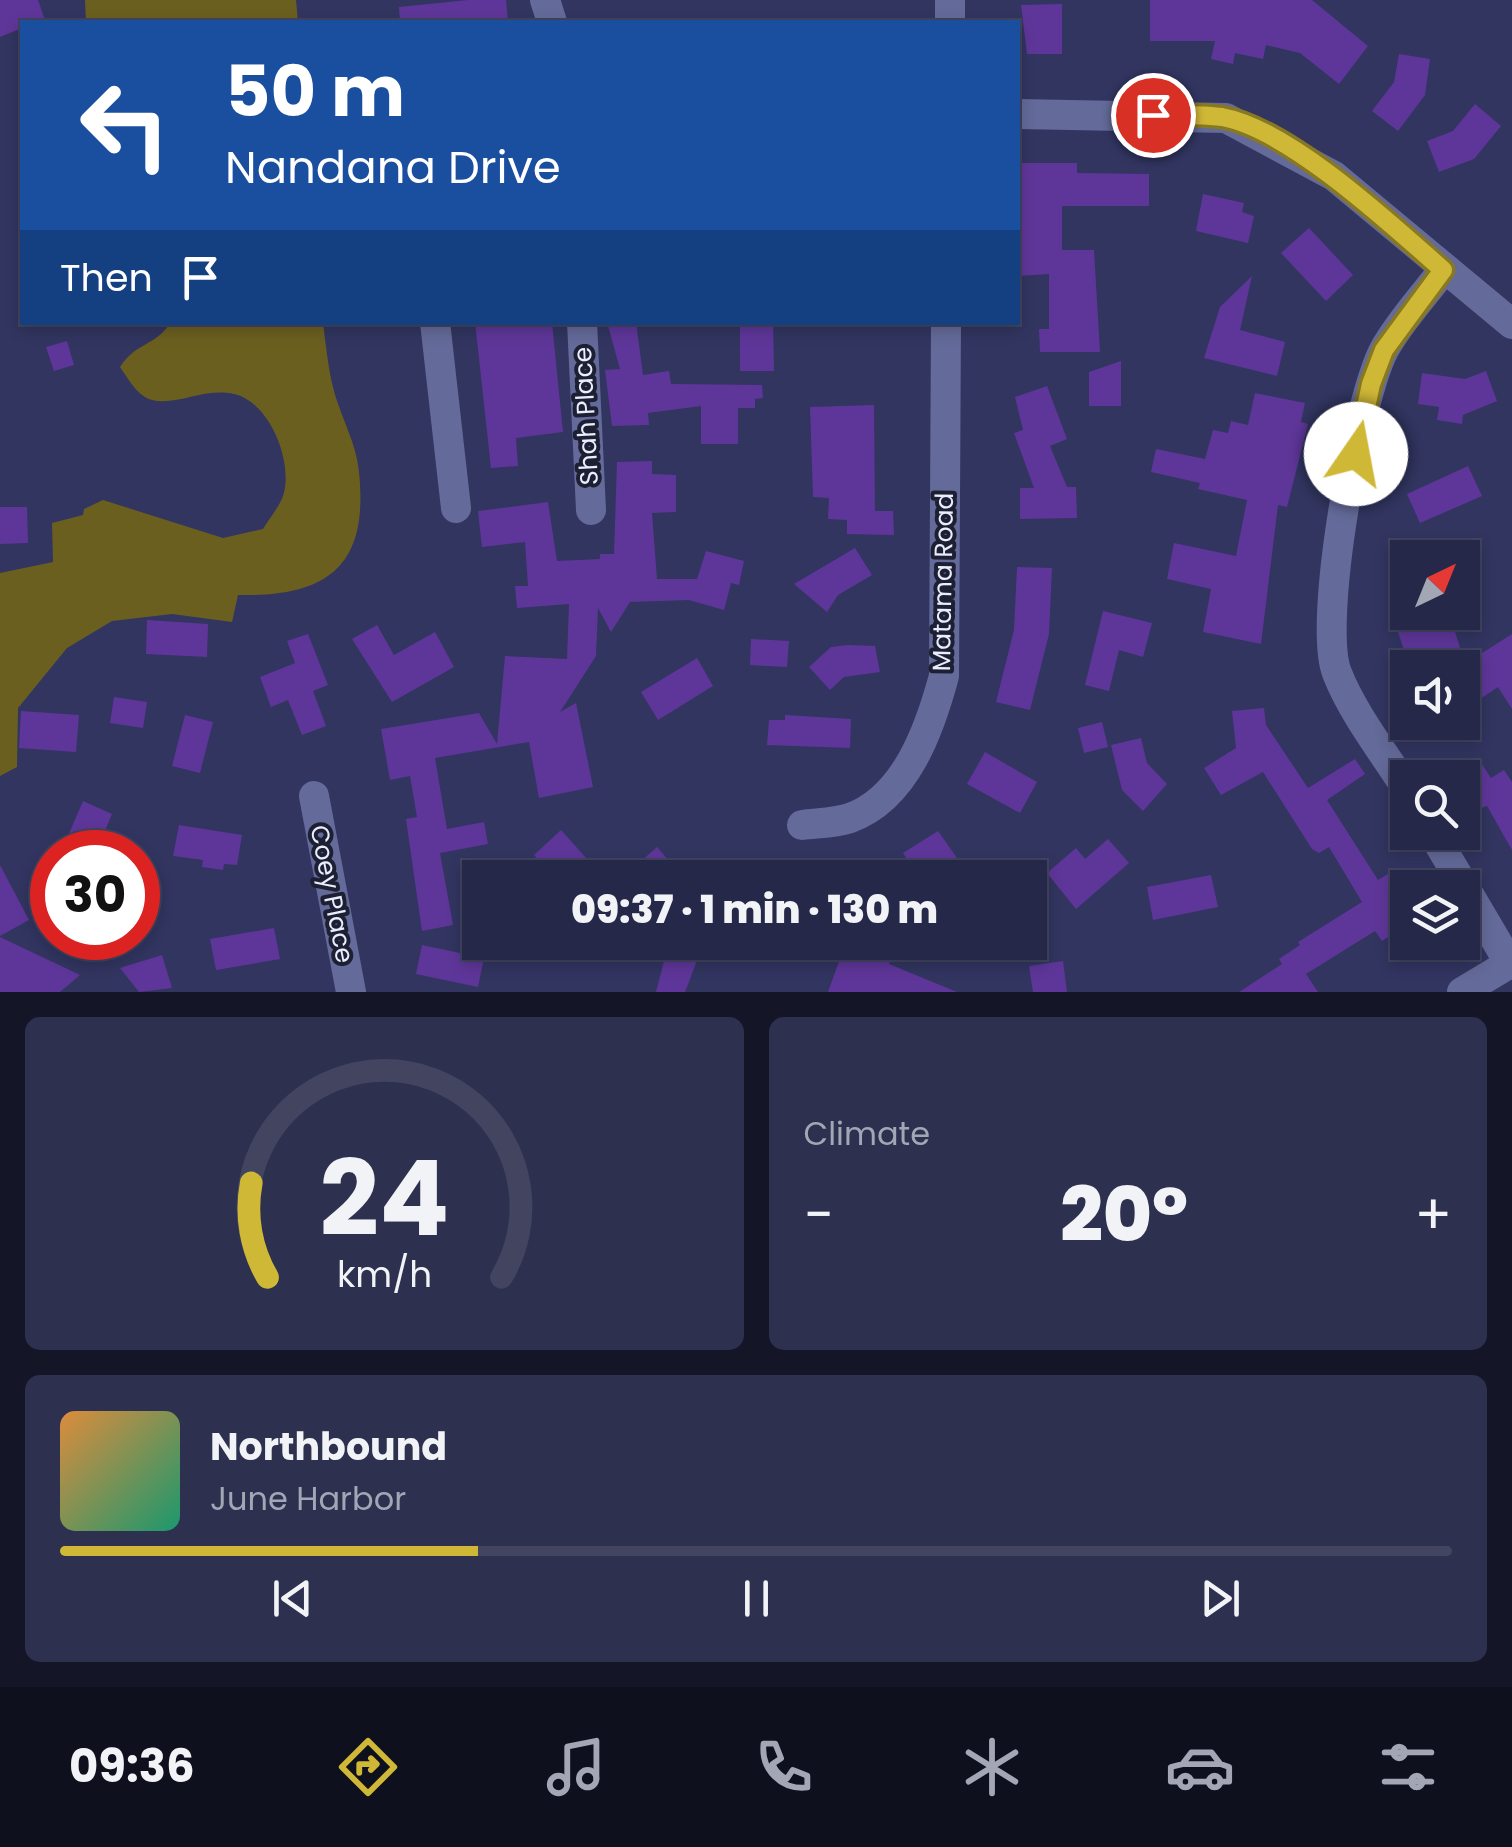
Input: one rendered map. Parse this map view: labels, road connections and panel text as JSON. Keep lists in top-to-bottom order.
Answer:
{
  "streets": {
    "street": ["Shah Place", "Matama Road", "Coey Place"]
  },
  "north": "top right",
  "page": {
    "turn": ["50 m", "Nandana Drive"],
    "then": "Then",
    "limit": "30",
    "trip": "09:37 · 1 min · 130 m",
    "tile": "Climate",
    "heat": ["−", "20°", "+"],
    "song": ["Northbound", "June Harbor"],
    "tabs": "09:36",
    "gauge": ["24", "km/h"]
  }
}
